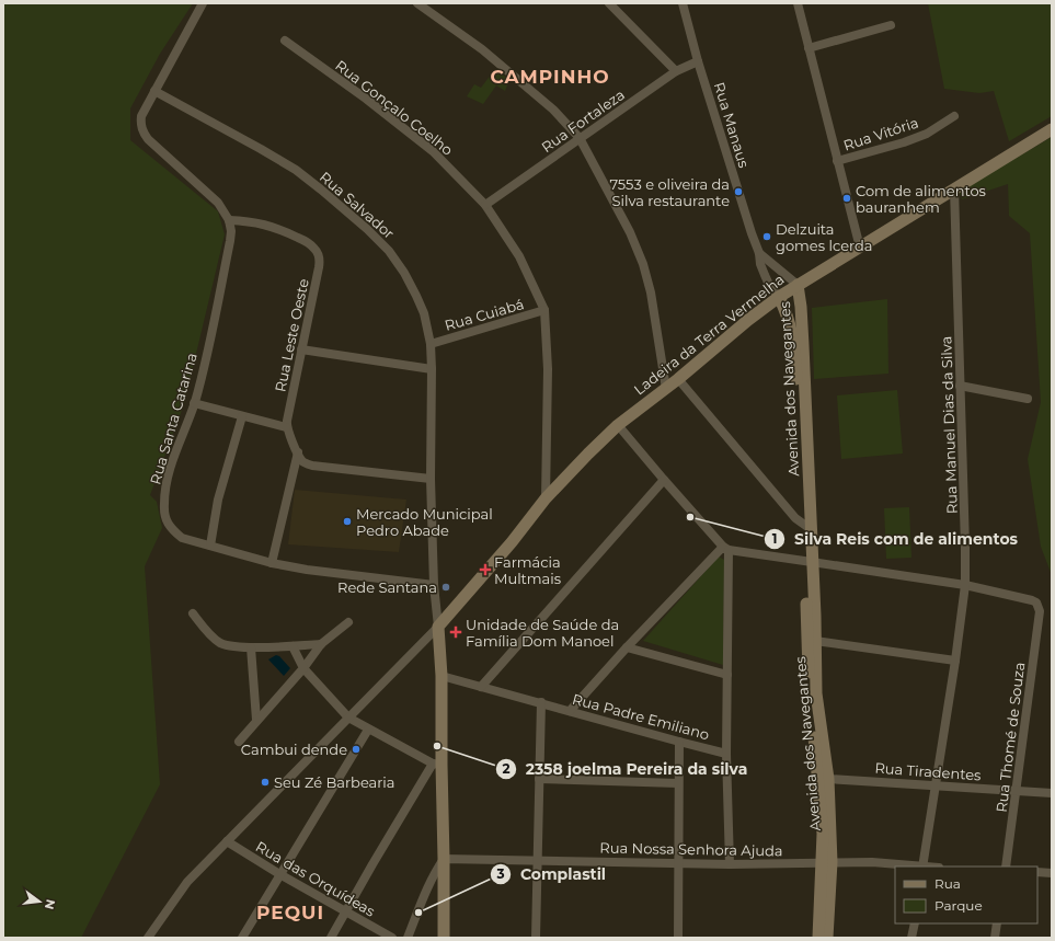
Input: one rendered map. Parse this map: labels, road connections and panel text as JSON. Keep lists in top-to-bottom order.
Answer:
{
  "streets": {
    "main road": ["Ladeira da Terra Vermelha", "Avenida dos Navegantes"],
    "street": [
      "Rua Gonçalo Coelho",
      "Rua Fortaleza",
      "Rua Manaus",
      "Rua Vitória",
      "Rua Salvador",
      "Rua Cuiabá",
      "Rua Leste Oeste",
      "Rua Santa Catarina",
      "Rua Manuel Dias da Silva",
      "Rua Padre Emiliano",
      "Rua Thomé de Souza",
      "Rua Tiradentes",
      "Rua Nossa Senhora Ajuda",
      "Rua das Orquídeas"
    ]
  },
  "crossings": [
    ["Rua Gonçalo Coelho", "Rua Fortaleza"],
    ["Rua Gonçalo Coelho", "Rua Cuiabá"],
    ["Rua Gonçalo Coelho", "Ladeira da Terra Vermelha"],
    ["Rua Fortaleza", "Rua Manaus"],
    ["Rua Manaus", "Ladeira da Terra Vermelha"],
    ["Rua Manaus", "Avenida dos Navegantes"],
    ["Rua Salvador", "Rua Cuiabá"],
    ["Rua Salvador", "Ladeira da Terra Vermelha"],
    ["Rua Salvador", "Rua Santa Catarina"],
    ["Ladeira da Terra Vermelha", "Avenida dos Navegantes"],
    ["Ladeira da Terra Vermelha", "Rua Manuel Dias da Silva"],
    ["Rua Leste Oeste", "Rua Santa Catarina"],
    ["Avenida dos Navegantes", "Rua Tiradentes"],
    ["Avenida dos Navegantes", "Rua Nossa Senhora Ajuda"],
    ["Rua Manuel Dias da Silva", "Rua Thomé de Souza"],
    ["Rua Manuel Dias da Silva", "Rua Tiradentes"],
    ["Rua Manuel Dias da Silva", "Rua Nossa Senhora Ajuda"],
    ["Rua Thomé de Souza", "Rua Tiradentes"]
  ],
  "districts": ["CAMPINHO", "PEQUI"],
  "places": {
    "other": [
      "7553 e oliveira da Silva restaurante",
      "Com de alimentos bauranhem",
      "Delzuita gomes lcerda",
      "Silva Reis com de alimentos",
      "Mercado Municipal Pedro Abade",
      "Rede Santana",
      "2358 joelma Pereira da silva",
      "Cambui dende",
      "Seu Zé Barbearia",
      "Complastil"
    ],
    "health": ["Farmácia Multmais", "Unidade de Saúde da Família Dom Manoel"]
  },
  "legend": ["Rua", "Parque"],
  "north": "right"
}
